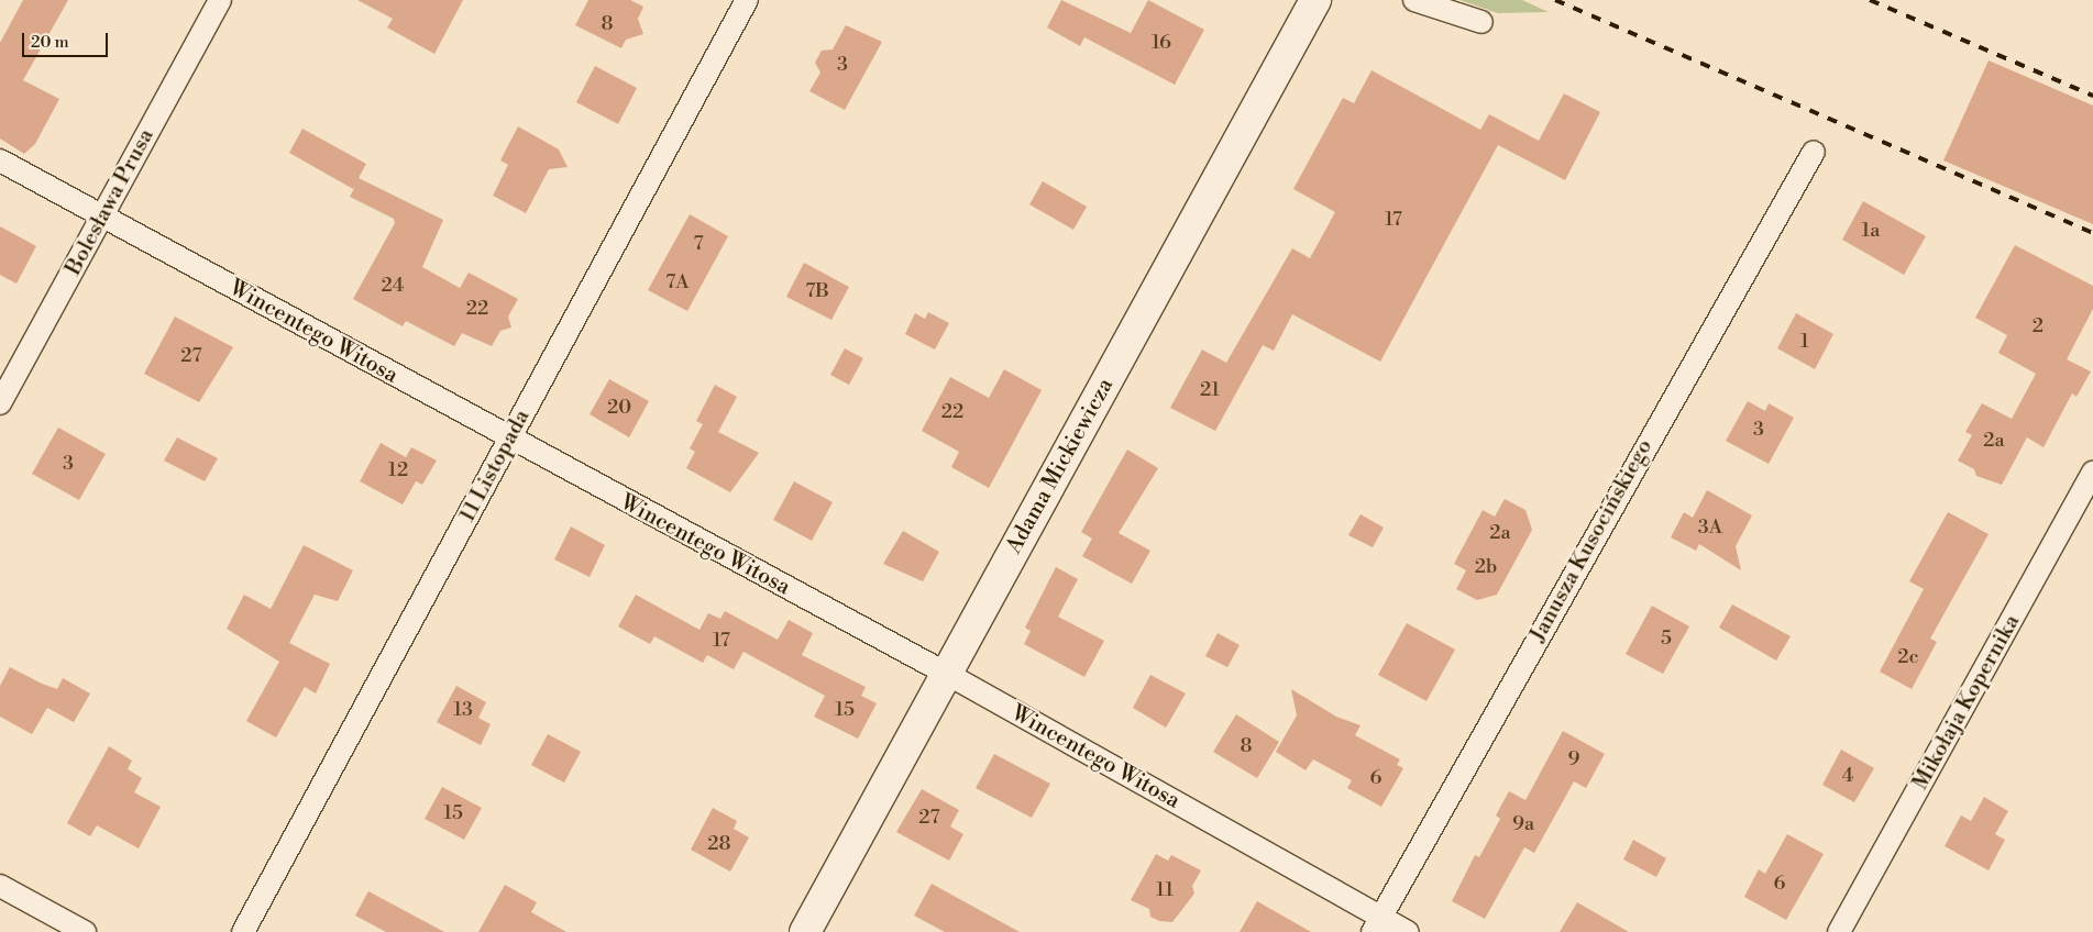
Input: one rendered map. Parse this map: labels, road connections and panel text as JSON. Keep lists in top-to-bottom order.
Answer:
{
  "streets": {
    "street": [
      "Bolesława Prusa",
      "Wincentego Witosa",
      "11 Listopada",
      "Adama Mickiewicza",
      "Janusza Kusocińskiego",
      "Mikołaja Kopernika"
    ]
  },
  "crossings": [
    ["Bolesława Prusa", "Wincentego Witosa"],
    ["Wincentego Witosa", "11 Listopada"],
    ["Wincentego Witosa", "Adama Mickiewicza"],
    ["Wincentego Witosa", "Janusza Kusocińskiego"]
  ],
  "house_numbers": [
    "8",
    "16",
    "3",
    "17",
    "1a",
    "7",
    "7A",
    "24",
    "7B",
    "22",
    "2",
    "1",
    "27",
    "21",
    "20",
    "22",
    "3",
    "2a",
    "3",
    "12",
    "3A",
    "2a",
    "2b",
    "5",
    "17",
    "2c",
    "13",
    "15",
    "8",
    "9",
    "4",
    "6",
    "15",
    "27",
    "9a",
    "28",
    "6",
    "11"
  ],
  "scale_bar": "20 m"
}
